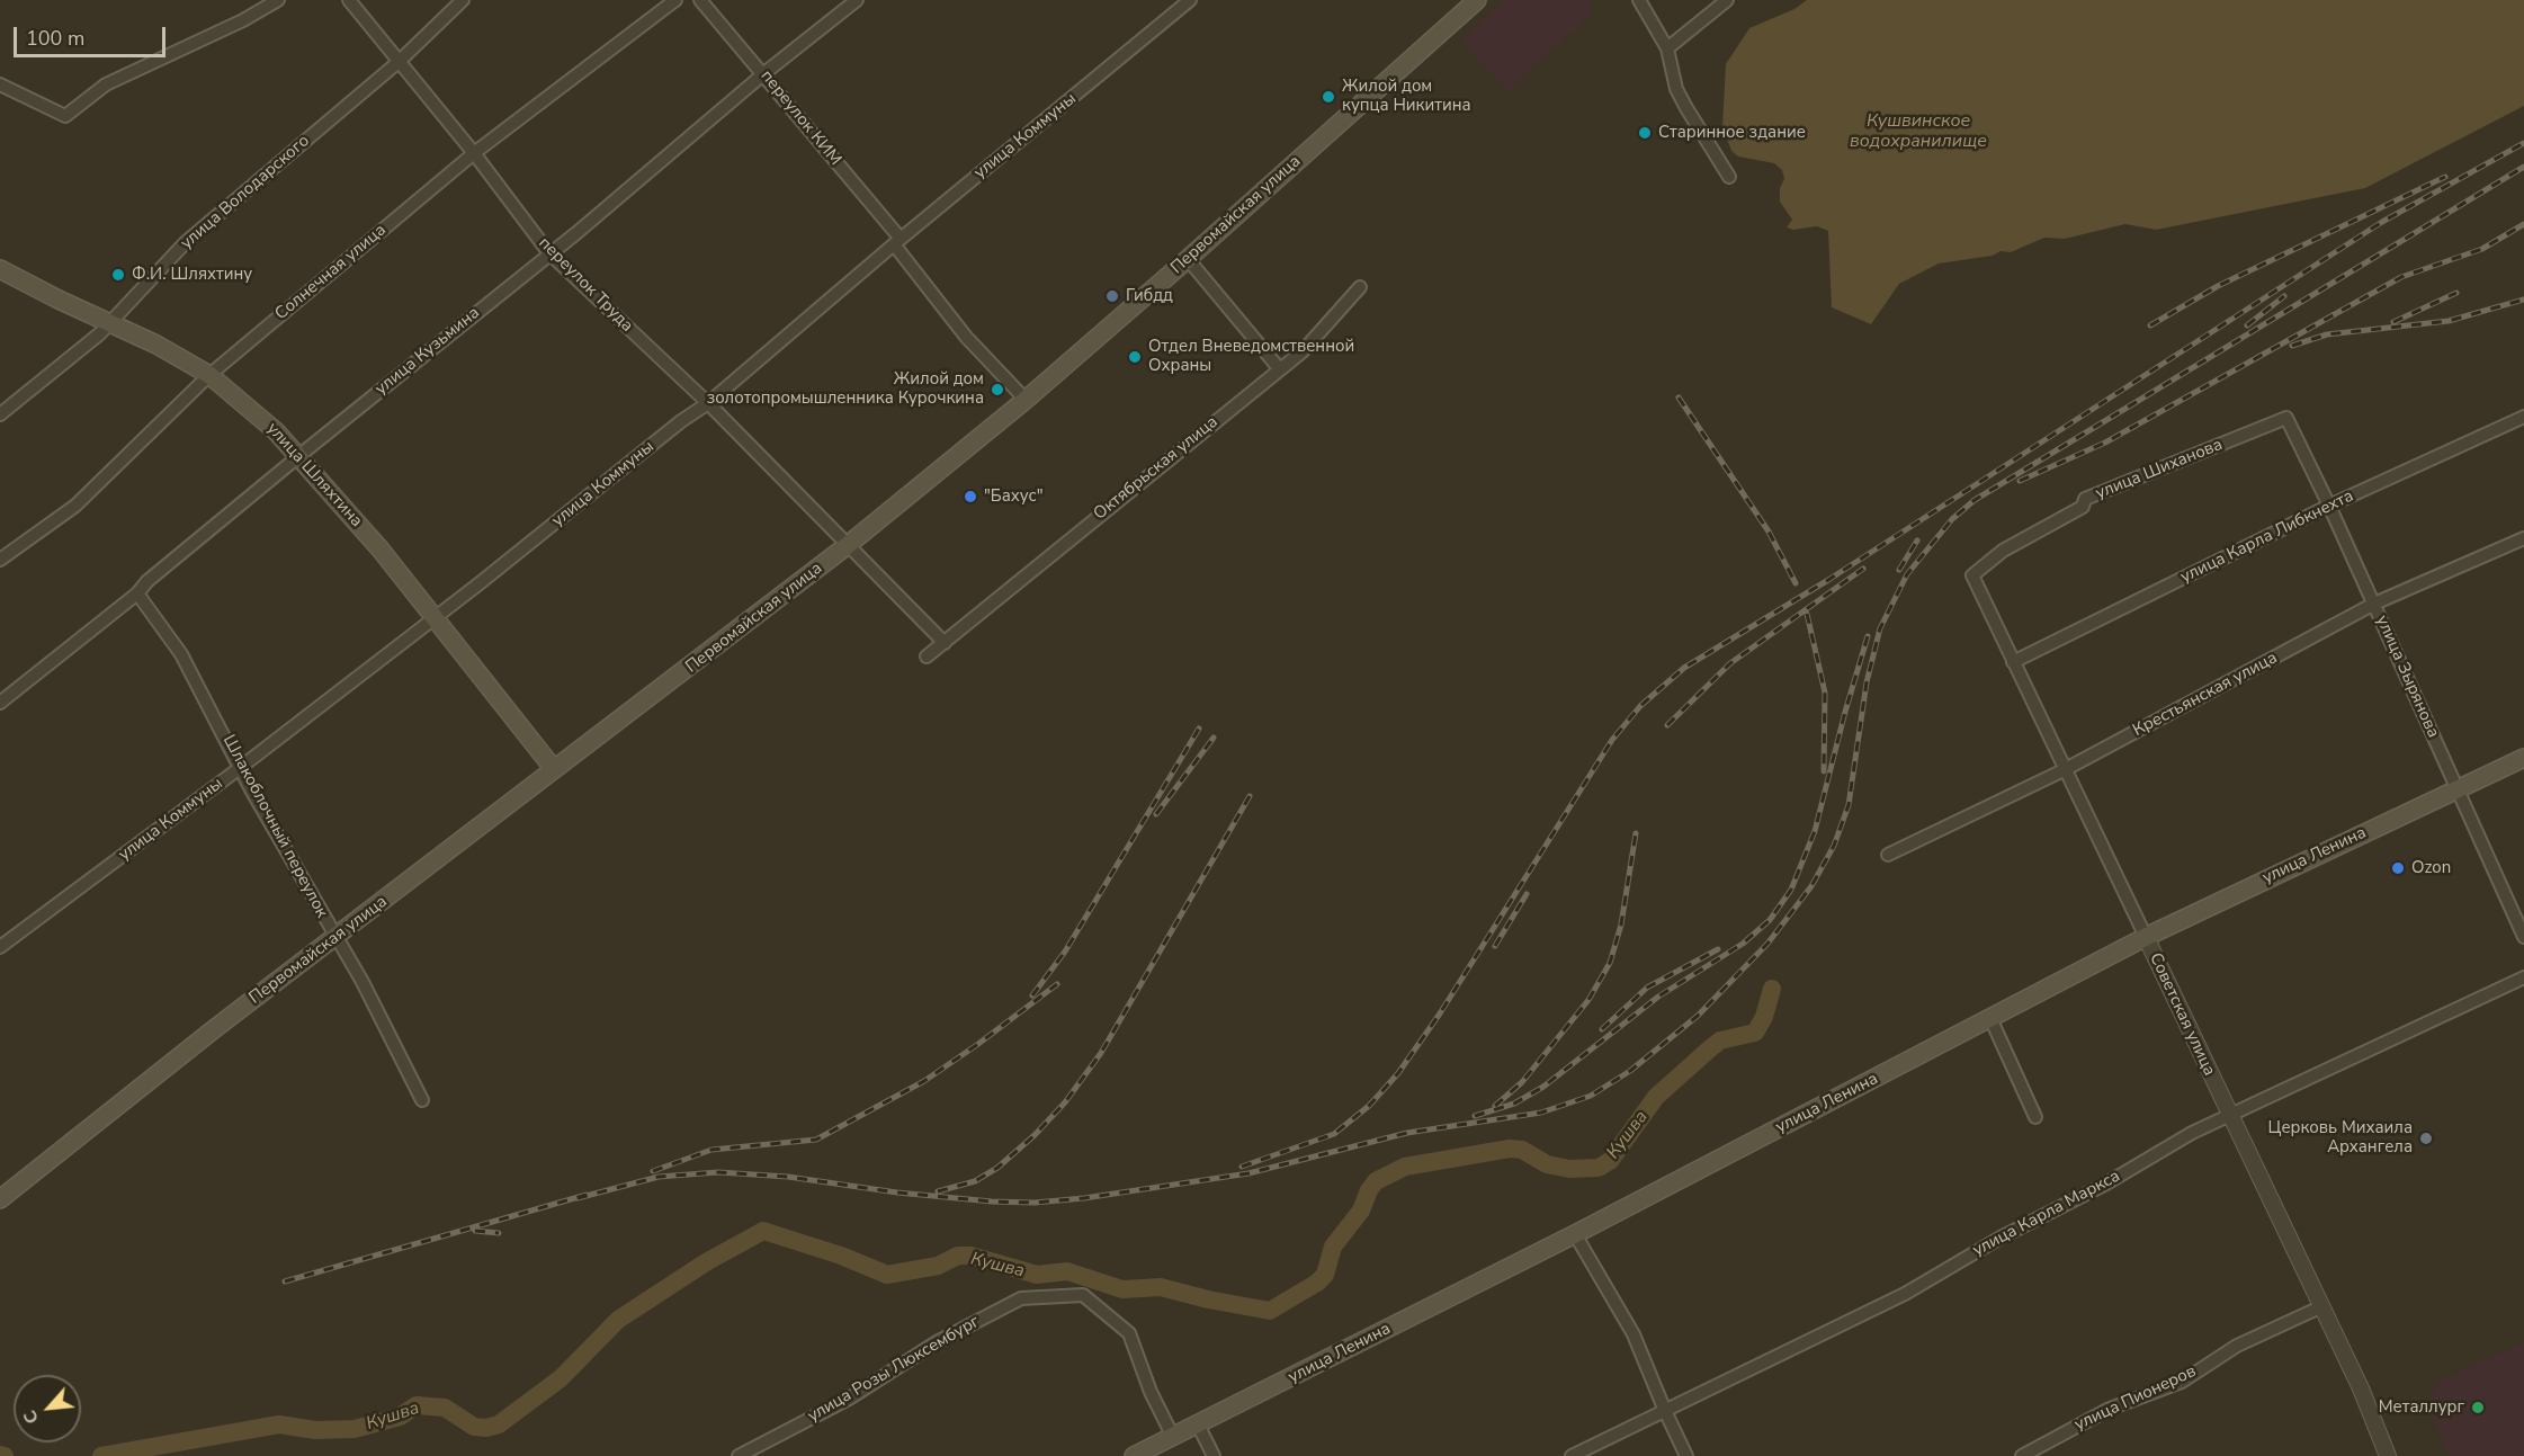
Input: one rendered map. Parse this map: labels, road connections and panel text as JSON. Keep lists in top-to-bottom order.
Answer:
{
  "streets": {
    "main road": ["Первомайская улица", "улица Шляхтина", "улица Ленина"],
    "street": [
      "переулок КИМ",
      "улица Коммуны",
      "улица Володарского",
      "Солнечная улица",
      "переулок Труда",
      "улица Кузьмина",
      "Октябрьская улица",
      "улица Шиханова",
      "улица Карла Либкнехта",
      "улица Зырянова",
      "Крестьянская улица",
      "Шлакоблочный переулок",
      "Советская улица",
      "улица Карла Маркса",
      "улица Розы Люксембург",
      "улица Пионеров"
    ]
  },
  "crossings": [
    ["переулок КИМ", "улица Коммуны"],
    ["переулок КИМ", "Первомайская улица"],
    ["переулок КИМ", "улица Кузьмина"],
    ["улица Коммуны", "переулок Труда"],
    ["улица Коммуны", "улица Шляхтина"],
    ["улица Коммуны", "Шлакоблочный переулок"],
    ["улица Володарского", "переулок Труда"],
    ["улица Володарского", "улица Шляхтина"],
    ["Первомайская улица", "переулок Труда"],
    ["Первомайская улица", "улица Шляхтина"],
    ["Первомайская улица", "Шлакоблочный переулок"],
    ["Солнечная улица", "переулок Труда"],
    ["Солнечная улица", "улица Шляхтина"],
    ["переулок Труда", "улица Кузьмина"],
    ["переулок Труда", "Октябрьская улица"],
    ["улица Кузьмина", "улица Шляхтина"],
    ["улица Кузьмина", "Шлакоблочный переулок"],
    ["улица Шиханова", "улица Зырянова"],
    ["улица Шиханова", "Советская улица"],
    ["улица Карла Либкнехта", "улица Зырянова"],
    ["улица Карла Либкнехта", "Советская улица"],
    ["улица Зырянова", "Крестьянская улица"],
    ["улица Зырянова", "улица Ленина"],
    ["Крестьянская улица", "Советская улица"],
    ["улица Ленина", "Советская улица"],
    ["улица Ленина", "улица Розы Люксембург"],
    ["Советская улица", "улица Карла Маркса"],
    ["Советская улица", "улица Пионеров"]
  ],
  "water": ["Кушвинское водохранилище", "Кушва"],
  "places": [
    "Жилой дом купца Никитина",
    "Старинное здание",
    "Ф.И. Шляхтину",
    "Гибдд",
    "Отдел Вневедомственной Охраны",
    "Жилой дом золотопромышленника Курочкина",
    "\"Бахус\"",
    "Ozon",
    "Церковь Михаила Архангела",
    "Металлург"
  ],
  "scale_bar": "100 m",
  "north": "bottom left"
}
